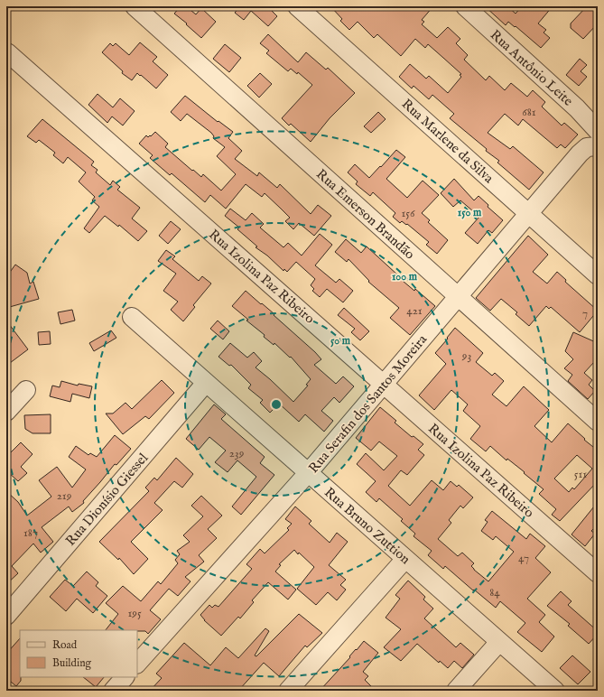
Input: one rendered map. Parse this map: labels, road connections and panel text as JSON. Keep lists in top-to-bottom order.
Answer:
{
  "streets": {
    "street": [
      "Rua Antônio Leite",
      "Rua Marlene da Silva",
      "Rua Emerson Brandão",
      "Rua Izolina Paz Ribeiro",
      "Rua Serafin dos Santos Moreira",
      "Rua Dionísio Giessel",
      "Rua Bruno Zuttion"
    ]
  },
  "crossings": [
    ["Rua Marlene da Silva", "Rua Serafin dos Santos Moreira"],
    ["Rua Emerson Brandão", "Rua Serafin dos Santos Moreira"],
    ["Rua Izolina Paz Ribeiro", "Rua Serafin dos Santos Moreira"],
    ["Rua Serafin dos Santos Moreira", "Rua Bruno Zuttion"],
    ["Rua Dionísio Giessel", "Rua Bruno Zuttion"]
  ],
  "house_numbers": [
    "681",
    "156",
    "421",
    "7",
    "93",
    "239",
    "511",
    "219",
    "187",
    "47",
    "84",
    "195"
  ],
  "legend": ["Road", "Building"],
  "rings": ["150 m", "100 m", "50 m"]
}
